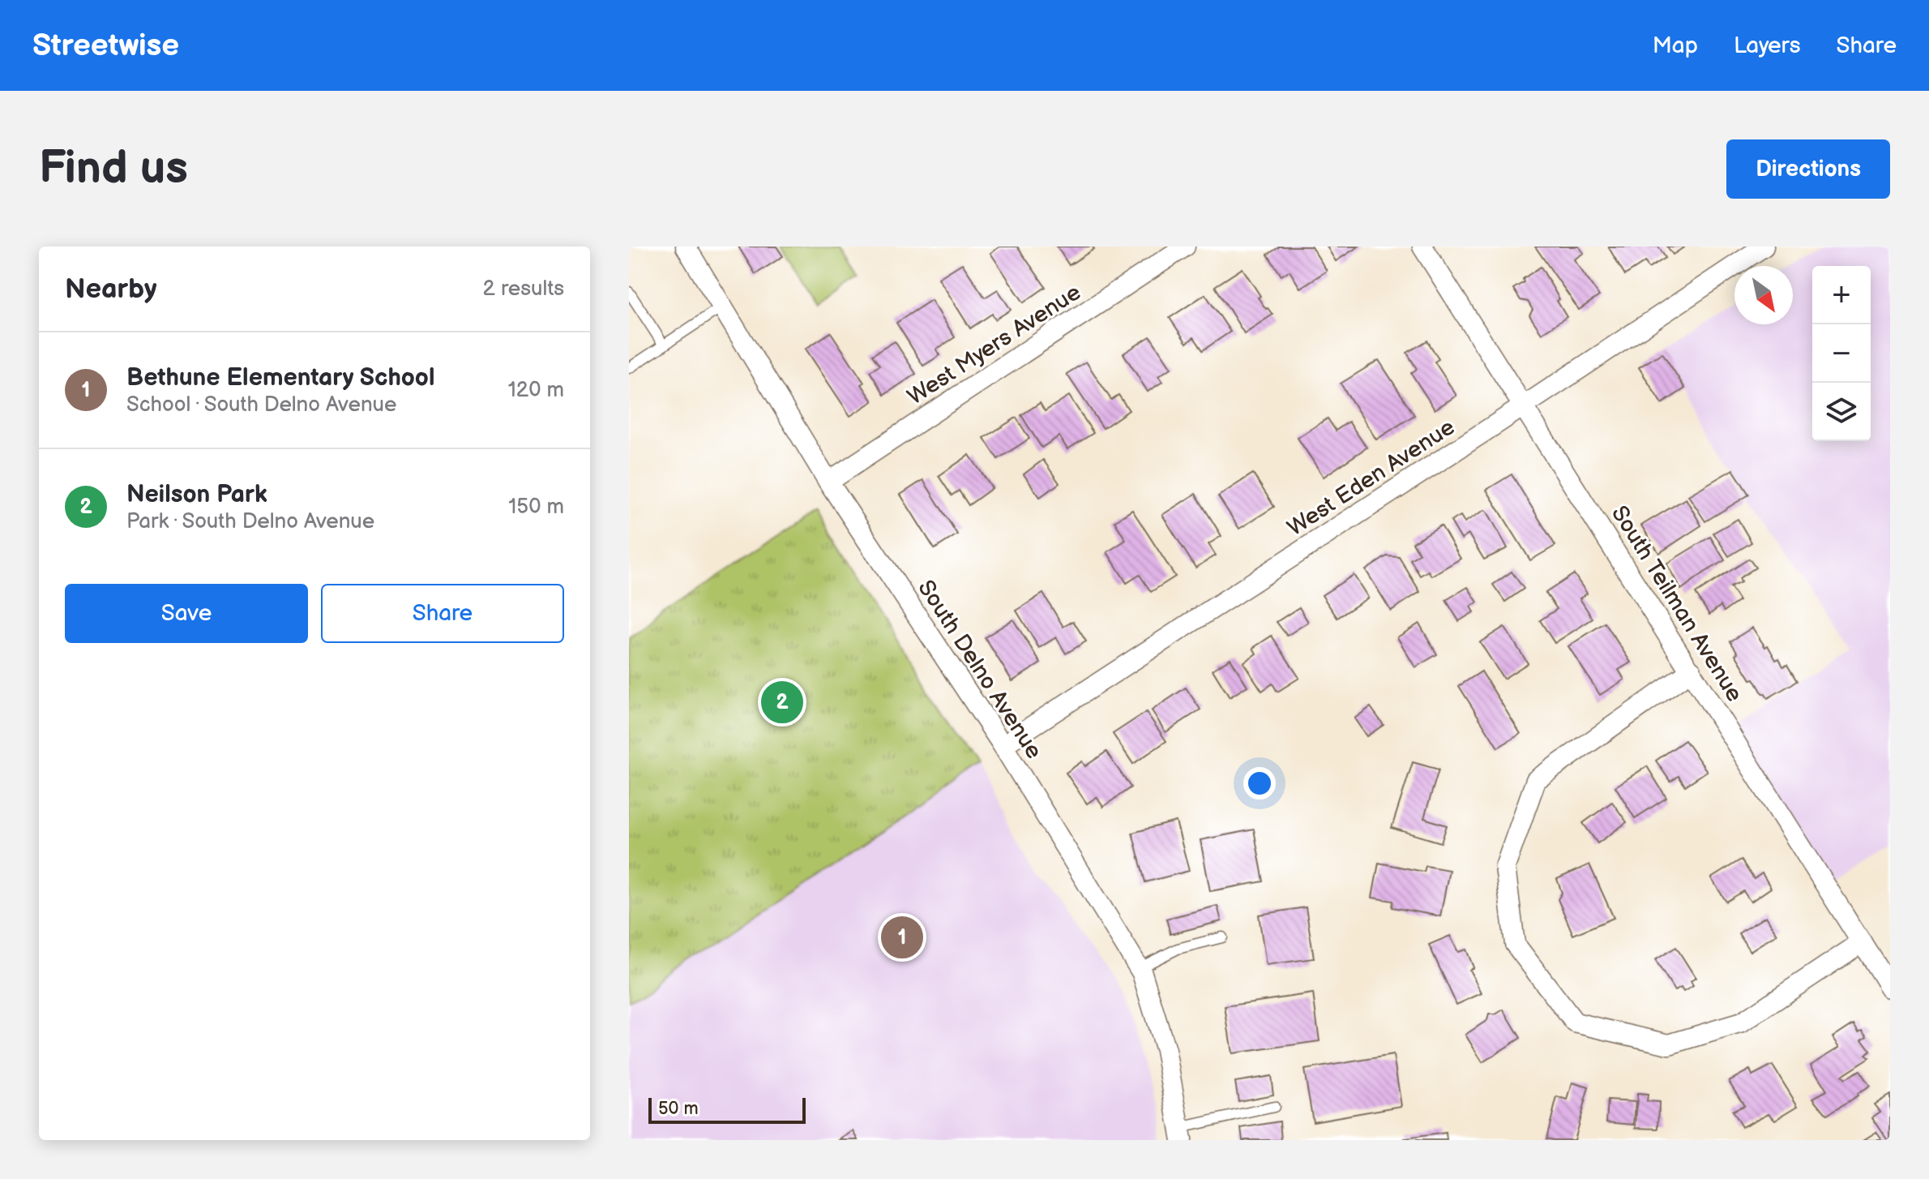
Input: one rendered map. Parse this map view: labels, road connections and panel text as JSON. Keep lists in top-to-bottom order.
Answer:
{
  "streets": {
    "street": [
      "West Myers Avenue",
      "West Eden Avenue",
      "South Teilman Avenue",
      "South Delno Avenue"
    ]
  },
  "crossings": [
    ["West Myers Avenue", "South Delno Avenue"],
    ["West Eden Avenue", "South Teilman Avenue"],
    ["West Eden Avenue", "South Delno Avenue"]
  ],
  "scale_bar": "50 m",
  "north": "bottom right",
  "page": {
    "header": "Streetwise",
    "nav": ["Map", "Layers", "Share"],
    "buttons": [
      "Directions",
      ["Save", "Share"]
    ],
    "title": "Find us",
    "heading": ["Nearby", "2 results"],
    "map_buttons": ["+", "−"],
    "list": [
      {
        "mark": "1",
        "name": "Bethune Elementary School",
        "note": "School · South Delno Avenue",
        "value": "120 m"
      },
      {
        "mark": "2",
        "name": "Neilson Park",
        "note": "Park · South Delno Avenue",
        "value": "150 m"
      }
    ],
    "pins": ["2", "1"],
    "scale": "50 m"
  }
}
